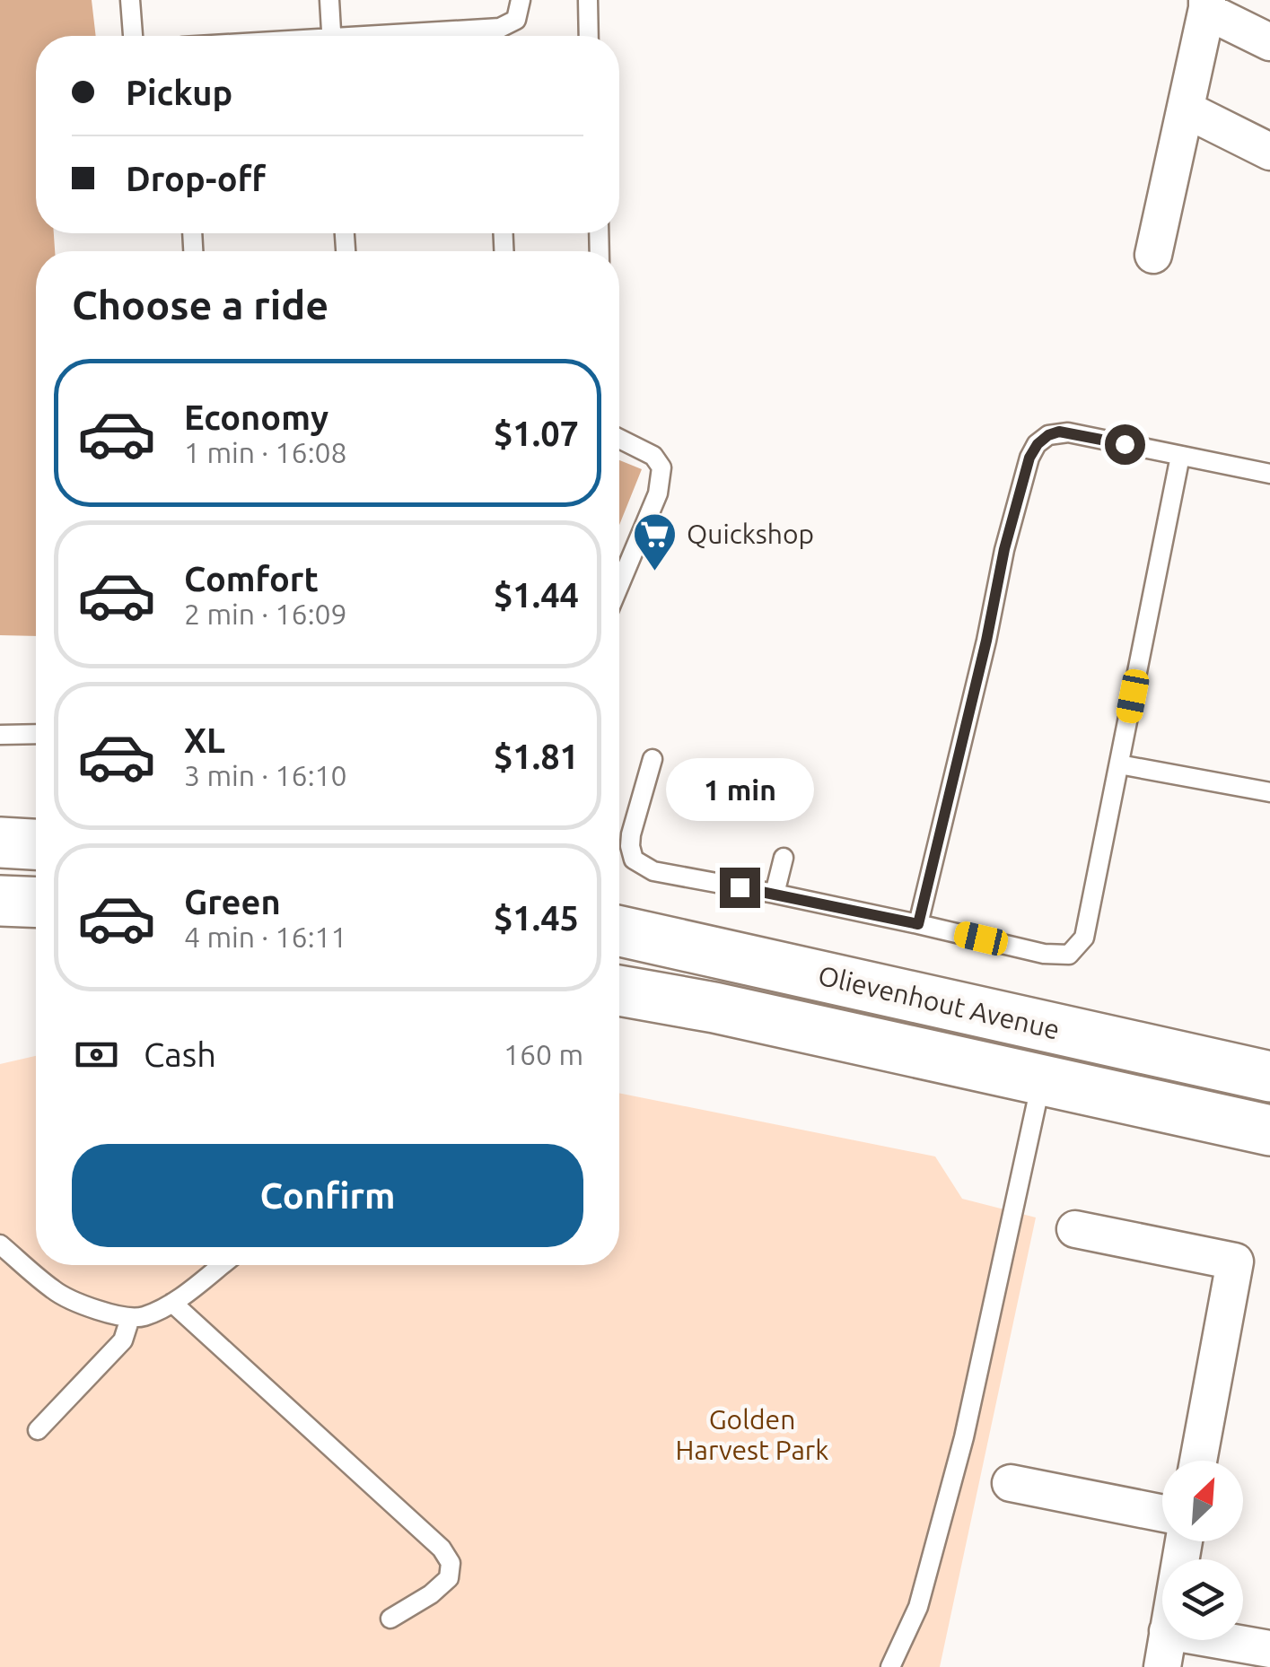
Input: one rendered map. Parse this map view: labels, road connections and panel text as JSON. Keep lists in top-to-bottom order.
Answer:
{
  "streets": {
    "street": ["Olievenhout Avenue"]
  },
  "parks": ["Golden Harvest Park"],
  "places": {
    "supermarket": ["Quickshop"]
  },
  "north": "top right",
  "page": {
    "banner": ["Pickup", "Drop-off"],
    "heading": "Choose a ride",
    "list": [
      {
        "name": "Economy",
        "note": "1 min · 16:08",
        "value": "$1.07"
      },
      {
        "name": "Comfort",
        "note": "2 min · 16:09",
        "value": "$1.44"
      },
      {
        "name": "XL",
        "note": "3 min · 16:10",
        "value": "$1.81"
      },
      {
        "name": "Green",
        "note": "4 min · 16:11",
        "value": "$1.45"
      }
    ],
    "bubble": "1 min",
    "pay": ["Cash", "160 m"],
    "buttons": "Confirm"
  }
}
